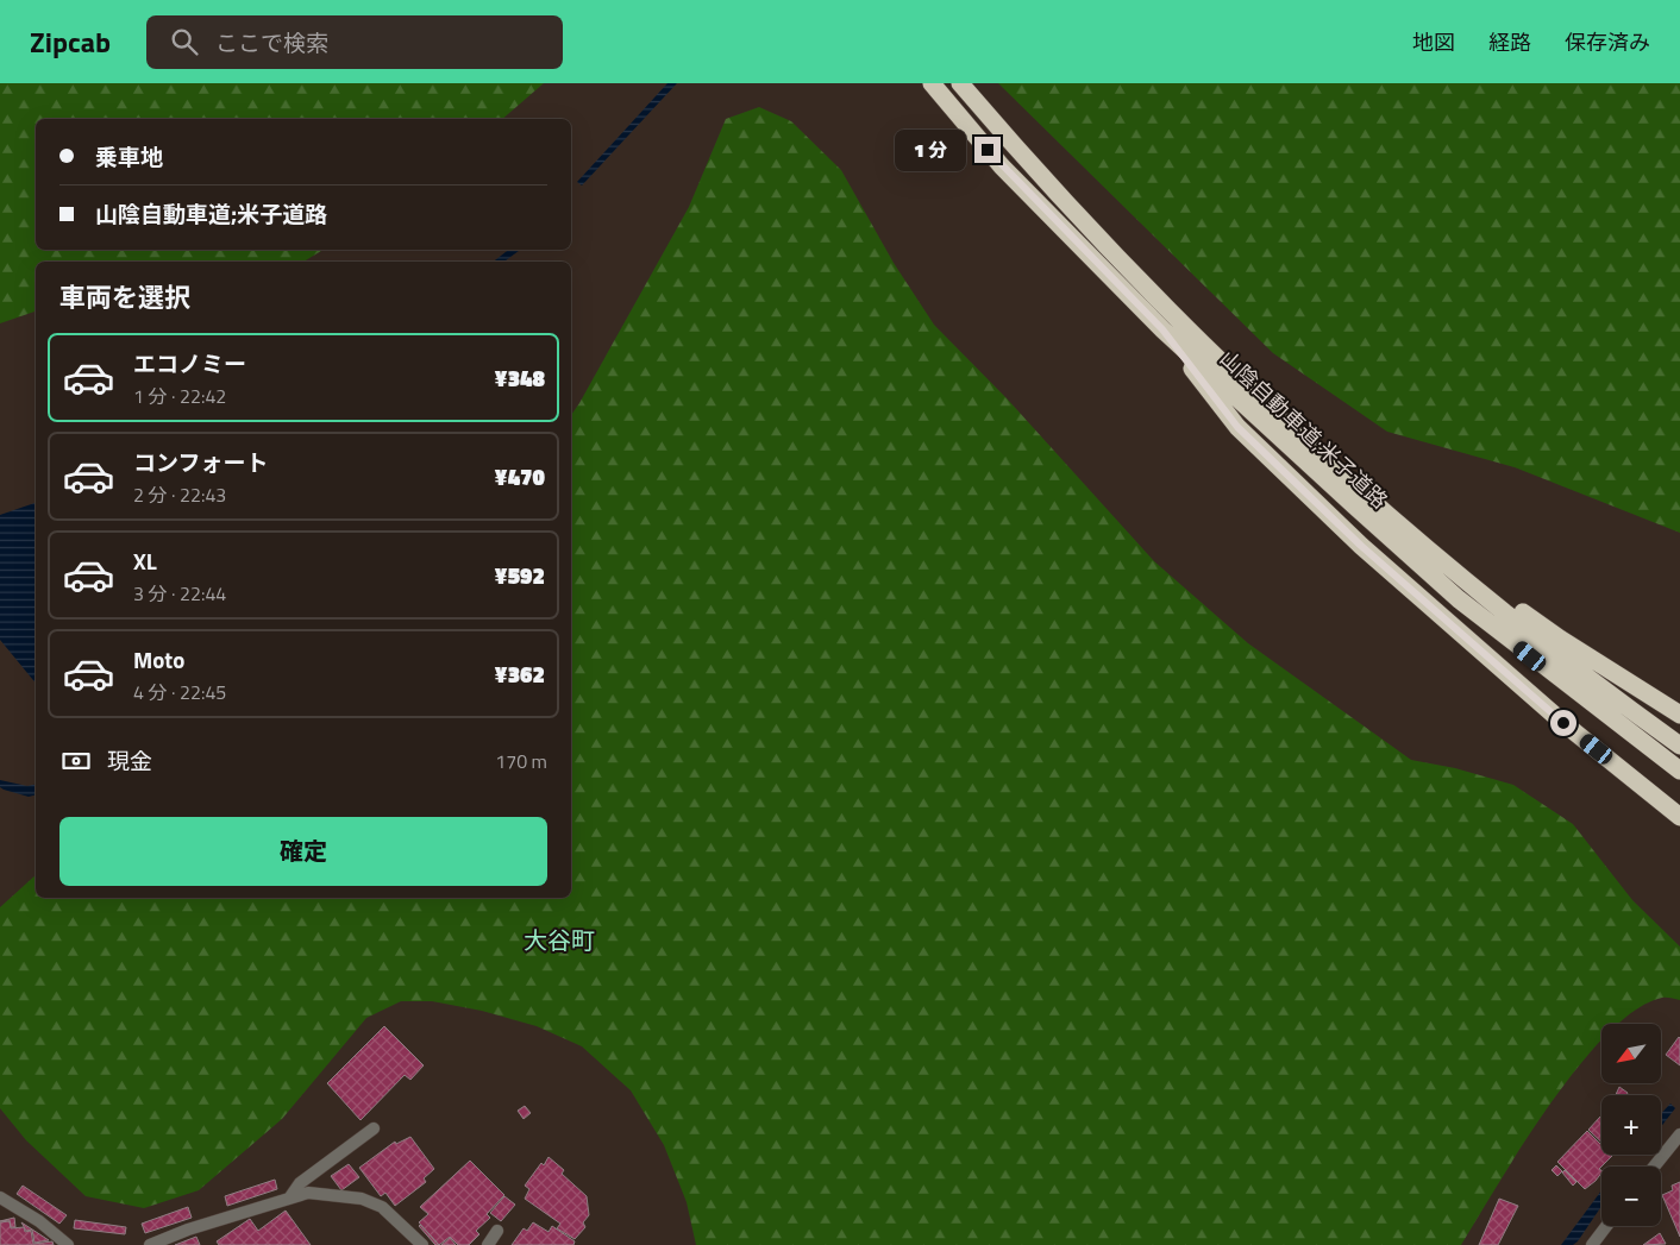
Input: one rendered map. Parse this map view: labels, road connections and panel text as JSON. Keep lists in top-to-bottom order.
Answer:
{
  "streets": {
    "highway": ["山陰自動車道;米子道路"]
  },
  "districts": ["大谷町"],
  "north": "bottom left",
  "page": {
    "header": "Zipcab",
    "search": "ここで検索",
    "nav": ["地図", "経路", "保存済み"],
    "banner": ["乗車地", "山陰自動車道;米子道路"],
    "bubble": "1 分",
    "heading": "車両を選択",
    "list": [
      {
        "name": "エコノミー",
        "note": "1 分 · 22:42",
        "value": "¥348"
      },
      {
        "name": "コンフォート",
        "note": "2 分 · 22:43",
        "value": "¥470"
      },
      {
        "name": "XL",
        "note": "3 分 · 22:44",
        "value": "¥592"
      },
      {
        "name": "Moto",
        "note": "4 分 · 22:45",
        "value": "¥362"
      }
    ],
    "pay": ["現金", "170 m"],
    "buttons": "確定",
    "map_buttons": ["+", "−"]
  }
}
